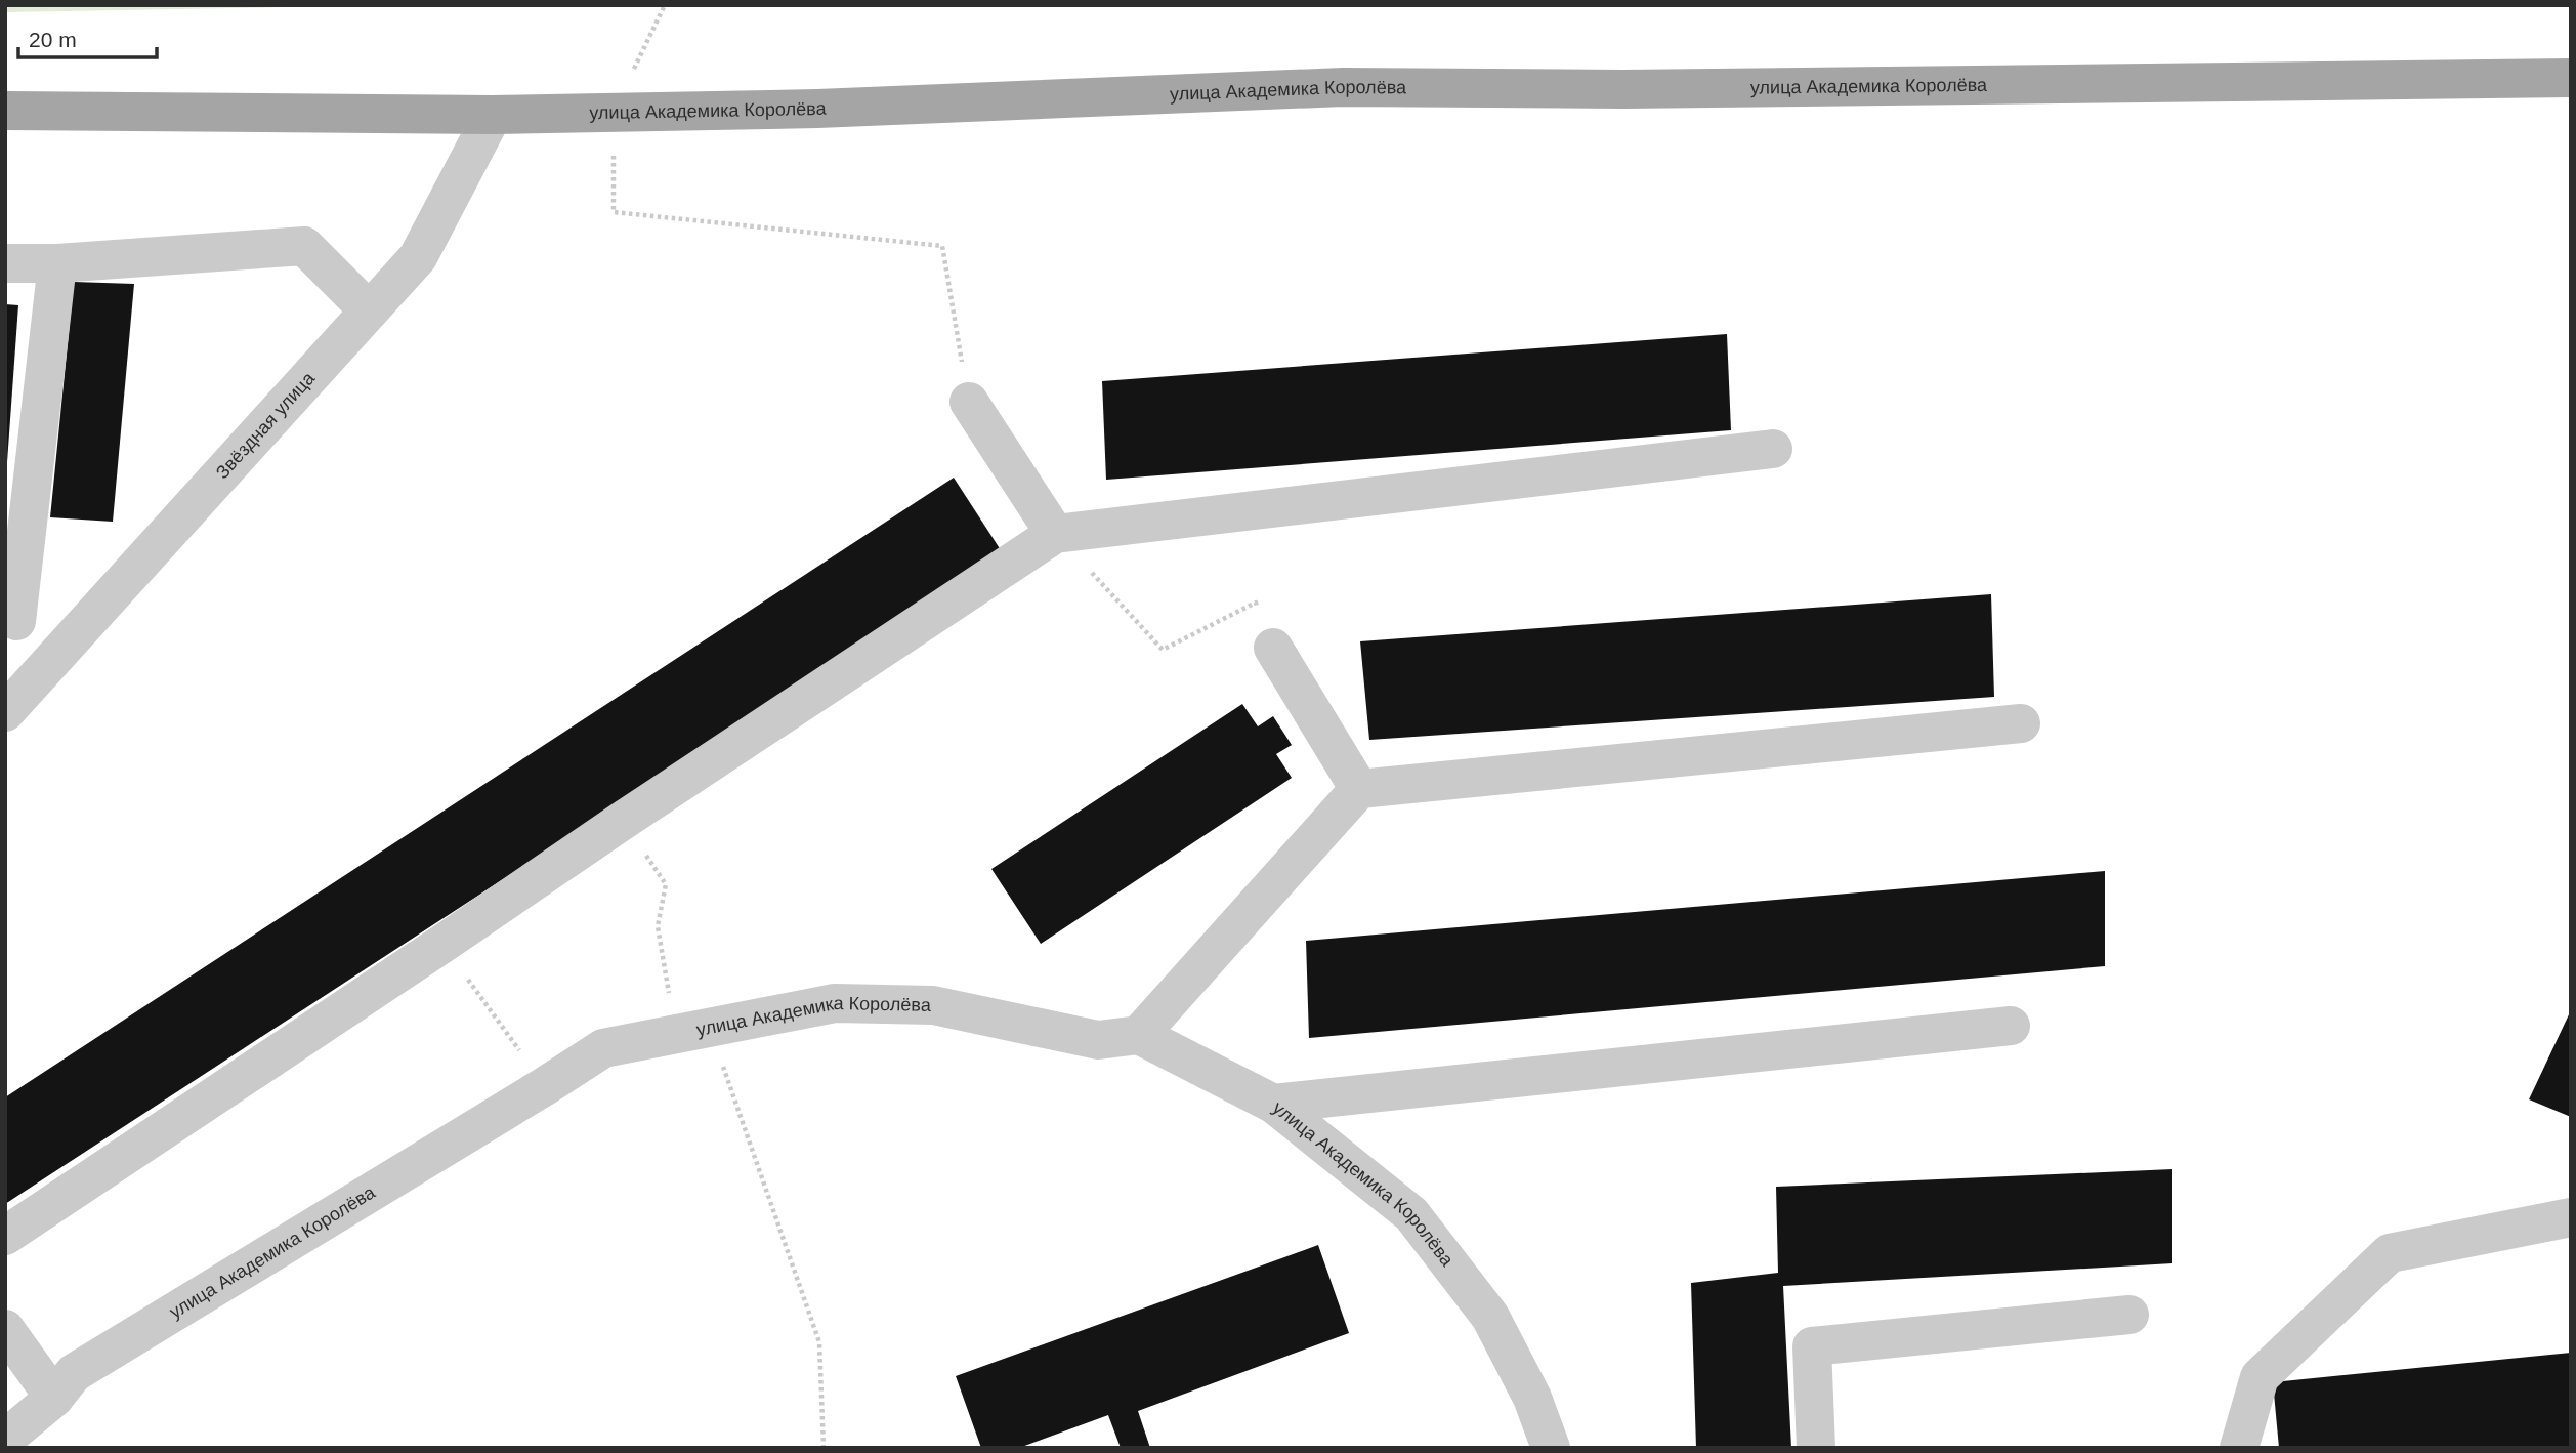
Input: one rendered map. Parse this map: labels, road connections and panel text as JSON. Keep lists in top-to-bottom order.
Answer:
{
  "streets": {
    "main road": ["улица Академика Королёва"],
    "street": ["Звёздная улица"]
  },
  "crossings": [
    ["улица Академика Королёва", "Звёздная улица"]
  ],
  "scale_bar": "20 m"
}
